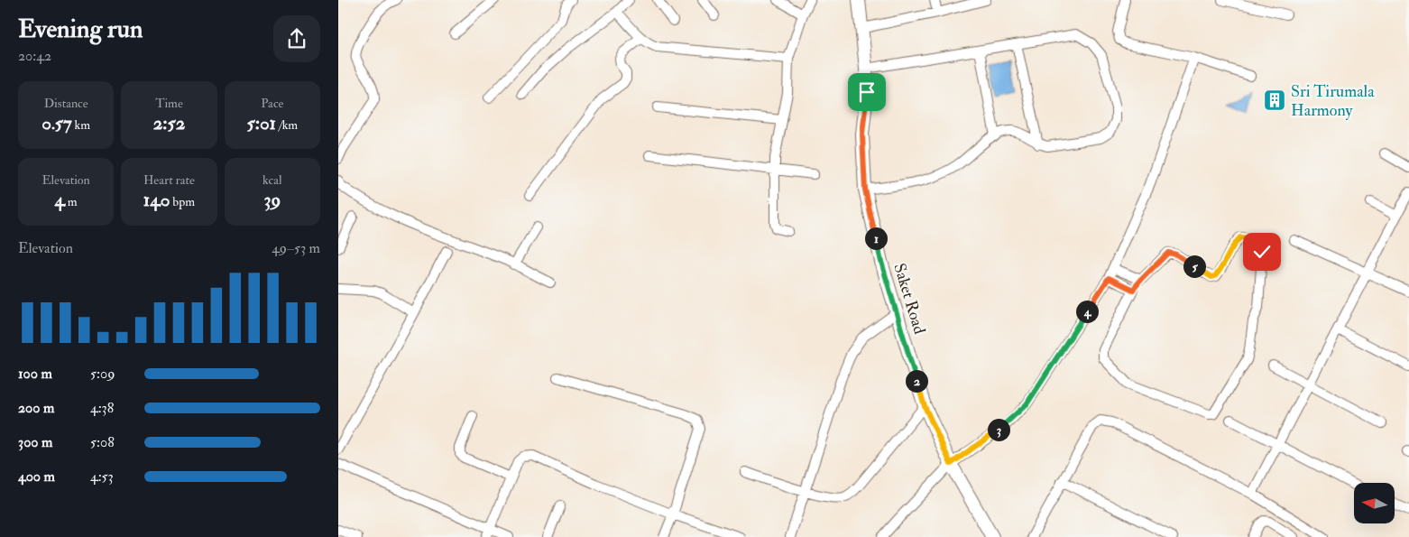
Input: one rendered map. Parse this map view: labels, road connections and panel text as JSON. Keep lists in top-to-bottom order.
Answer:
{
  "streets": {
    "street": ["Saket Road"]
  },
  "places": {
    "building": ["Sri Tirumala Harmony"]
  },
  "north": "left",
  "page": {
    "heading": ["Evening run", "20:42"],
    "stats": [
      ["Distance", "0.57 km"],
      ["Time", "2:52"],
      ["Pace", "5:01 /km"],
      ["Elevation", "4 m"],
      ["Heart rate", "140 bpm"],
      ["kcal", "39"]
    ],
    "pins": [
      "1",
      "5",
      "4",
      "2",
      "3"
    ],
    "chart": ["Elevation", "49–53 m"],
    "list": [
      {
        "name": "100 m",
        "note": "5:09"
      },
      {
        "name": "200 m",
        "note": "4:38"
      },
      {
        "name": "300 m",
        "note": "5:08"
      },
      {
        "name": "400 m",
        "note": "4:53"
      }
    ]
  }
}
